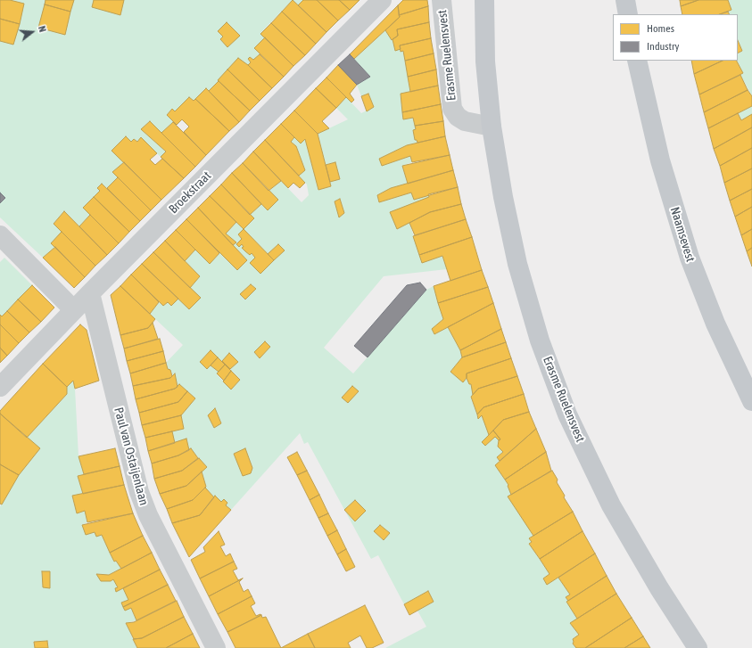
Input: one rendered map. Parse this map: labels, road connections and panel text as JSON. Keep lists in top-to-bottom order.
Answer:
{
  "streets": {
    "main road": ["Erasme Ruelensvest", "Naamsevest"],
    "street": ["Broekstraat", "Paul van Ostaijenlaan"]
  },
  "crossings": [
    ["Broekstraat", "Paul van Ostaijenlaan"]
  ],
  "legend": ["Homes", "Industry"],
  "north": "right"
}
